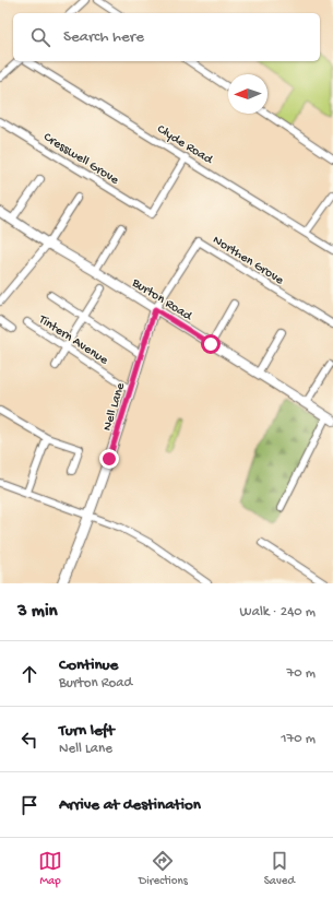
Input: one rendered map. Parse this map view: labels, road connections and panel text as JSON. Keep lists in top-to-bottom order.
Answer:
{
  "streets": {
    "street": [
      "Clyde Road",
      "Cresswell Grove",
      "Northen Grove",
      "Burton Road",
      "Tintern Avenue",
      "Nell Lane"
    ]
  },
  "crossings": [
    ["Clyde Road", "Cresswell Grove"],
    ["Northen Grove", "Burton Road"],
    ["Northen Grove", "Nell Lane"],
    ["Burton Road", "Nell Lane"],
    ["Tintern Avenue", "Nell Lane"]
  ],
  "north": "left",
  "page": {
    "search": "Search here",
    "heading": ["3 min", "Walk · 240 m"],
    "list": [
      ["Continue", "Burton Road", "70 m"],
      ["Turn left", "Nell Lane", "170 m"],
      "Arrive at destination"
    ],
    "nav": ["Map", "Directions", "Saved"]
  }
}
